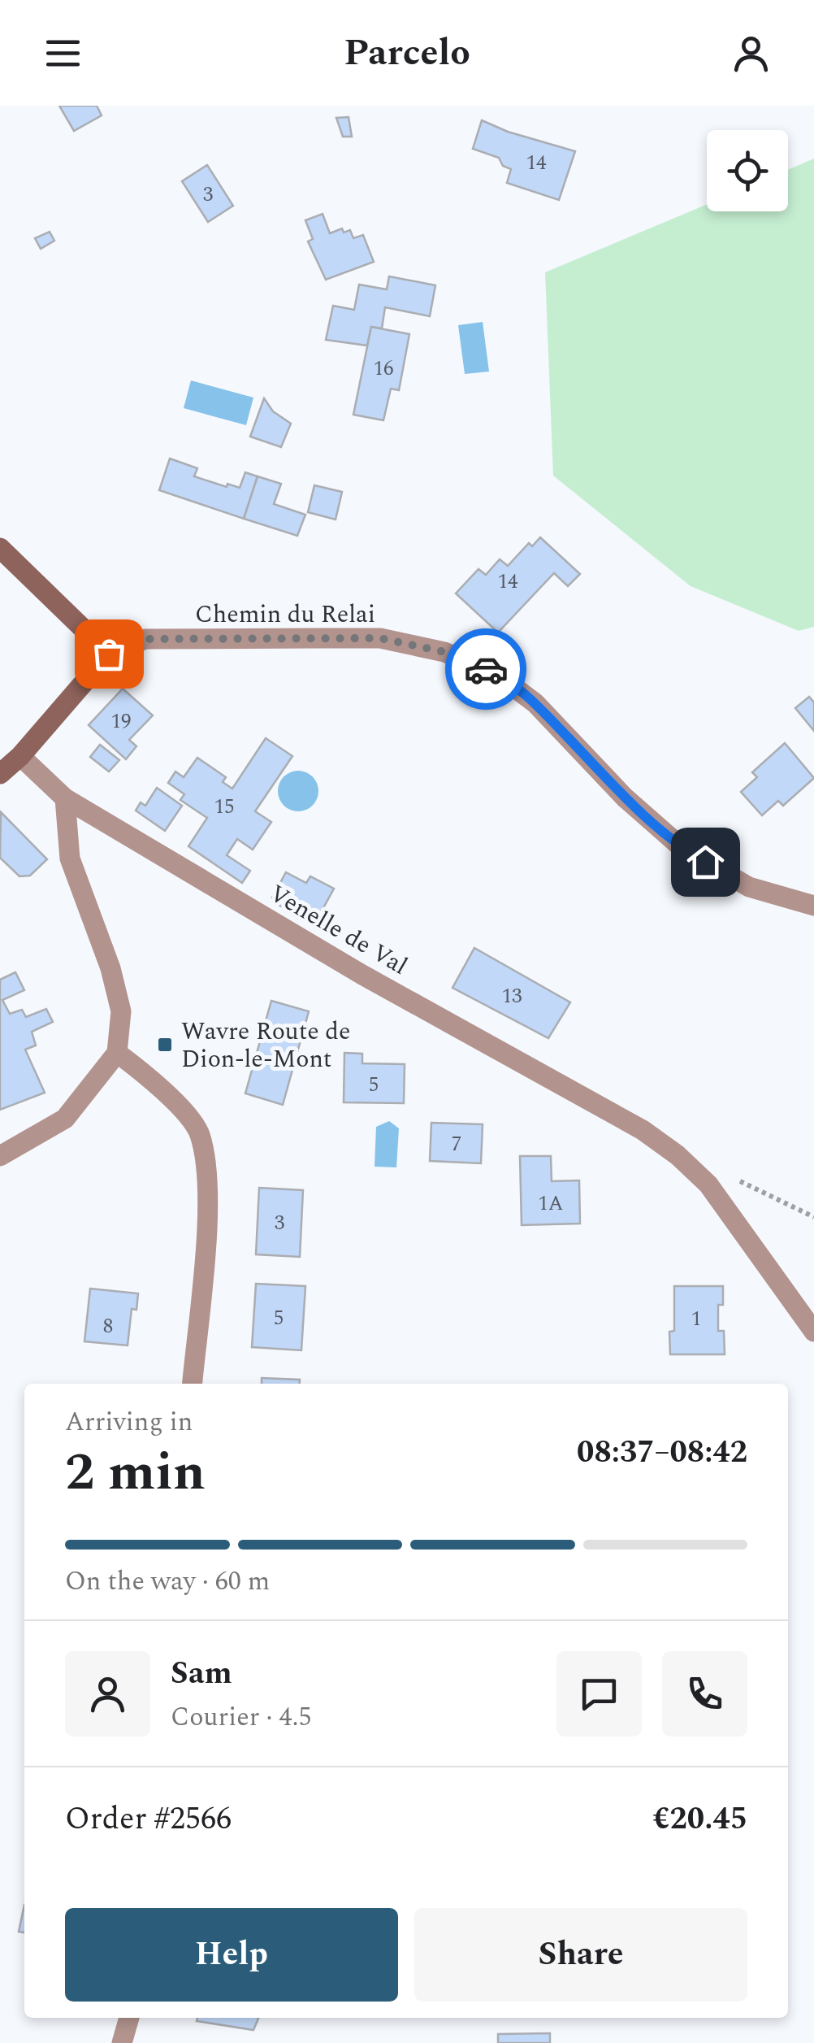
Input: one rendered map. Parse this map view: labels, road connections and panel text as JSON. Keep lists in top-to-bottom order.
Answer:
{
  "streets": {
    "street": ["Chemin du Relai", "Venelle de Val"]
  },
  "places": {
    "transit": ["Wavre Route de Dion-le-Mont"]
  },
  "house_numbers": [
    "14",
    "3",
    "16",
    "14",
    "19",
    "15",
    "13",
    "5",
    "7",
    "1A",
    "3",
    "5",
    "1",
    "8"
  ],
  "page": {
    "header": "Parcelo",
    "heading": ["2 min", "Arriving in", "08:37–08:42"],
    "panel": [
      "Sam",
      "Courier · 4.5",
      "Order #2566",
      "€20.45"
    ],
    "bar": "On the way · 60 m",
    "buttons": ["Help", "Share"]
  }
}
